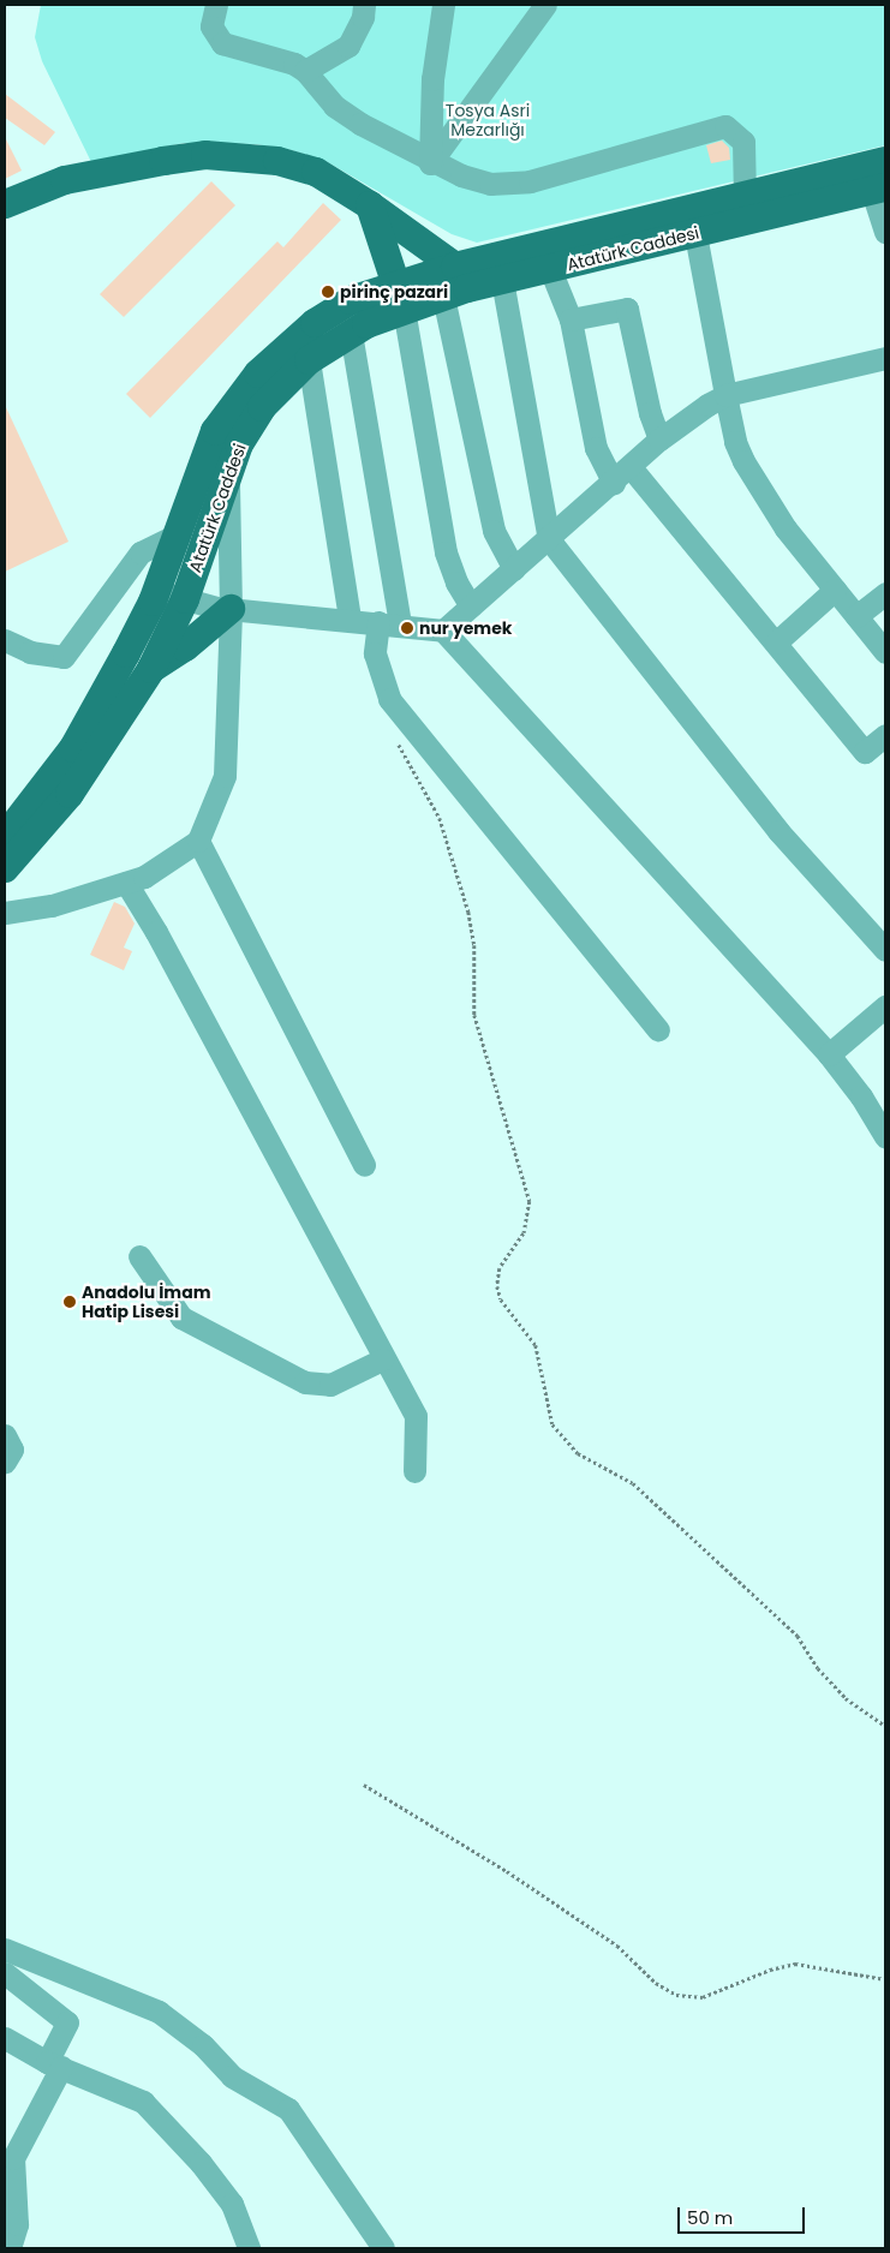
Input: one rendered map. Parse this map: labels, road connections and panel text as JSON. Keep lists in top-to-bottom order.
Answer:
{
  "streets": {
    "main road": ["Atatürk Caddesi"]
  },
  "parks": ["Tosya Asri Mezarlığı"],
  "places": ["pirinç pazari", "nur yemek", "Anadolu İmam Hatip Lisesi"],
  "scale_bar": "50 m"
}
